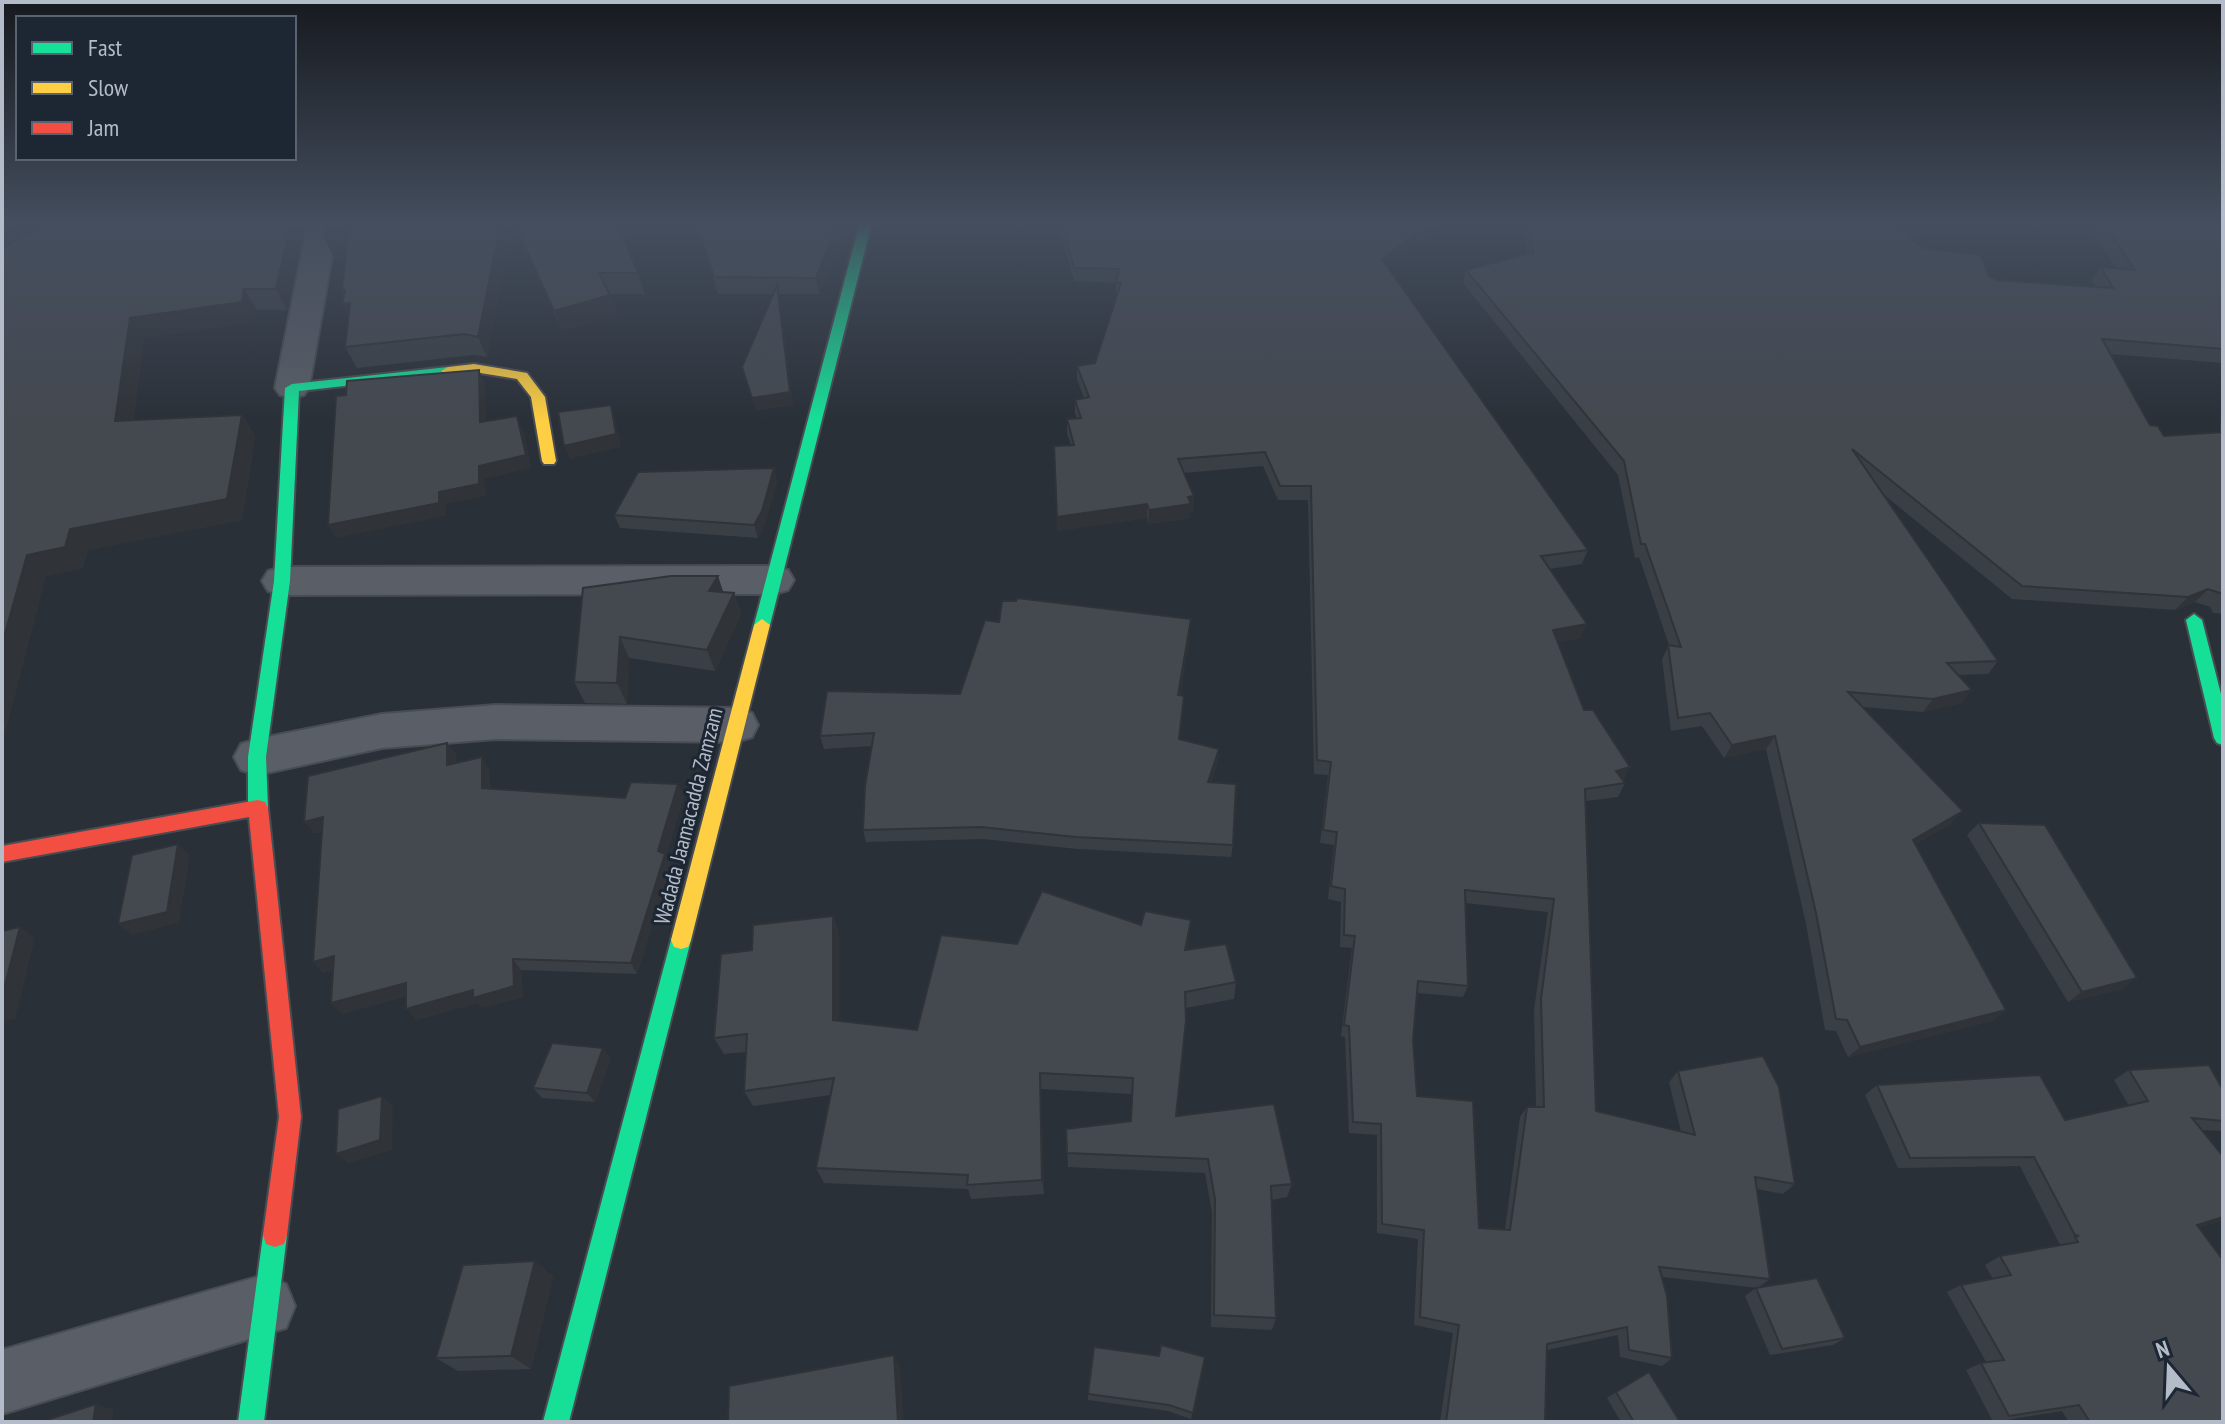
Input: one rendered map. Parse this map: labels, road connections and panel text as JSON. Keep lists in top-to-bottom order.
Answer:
{
  "streets": {
    "street": ["Wadada Jaamacadda Zamzam"]
  },
  "legend": ["Fast", "Slow", "Jam"],
  "north": "top"
}
